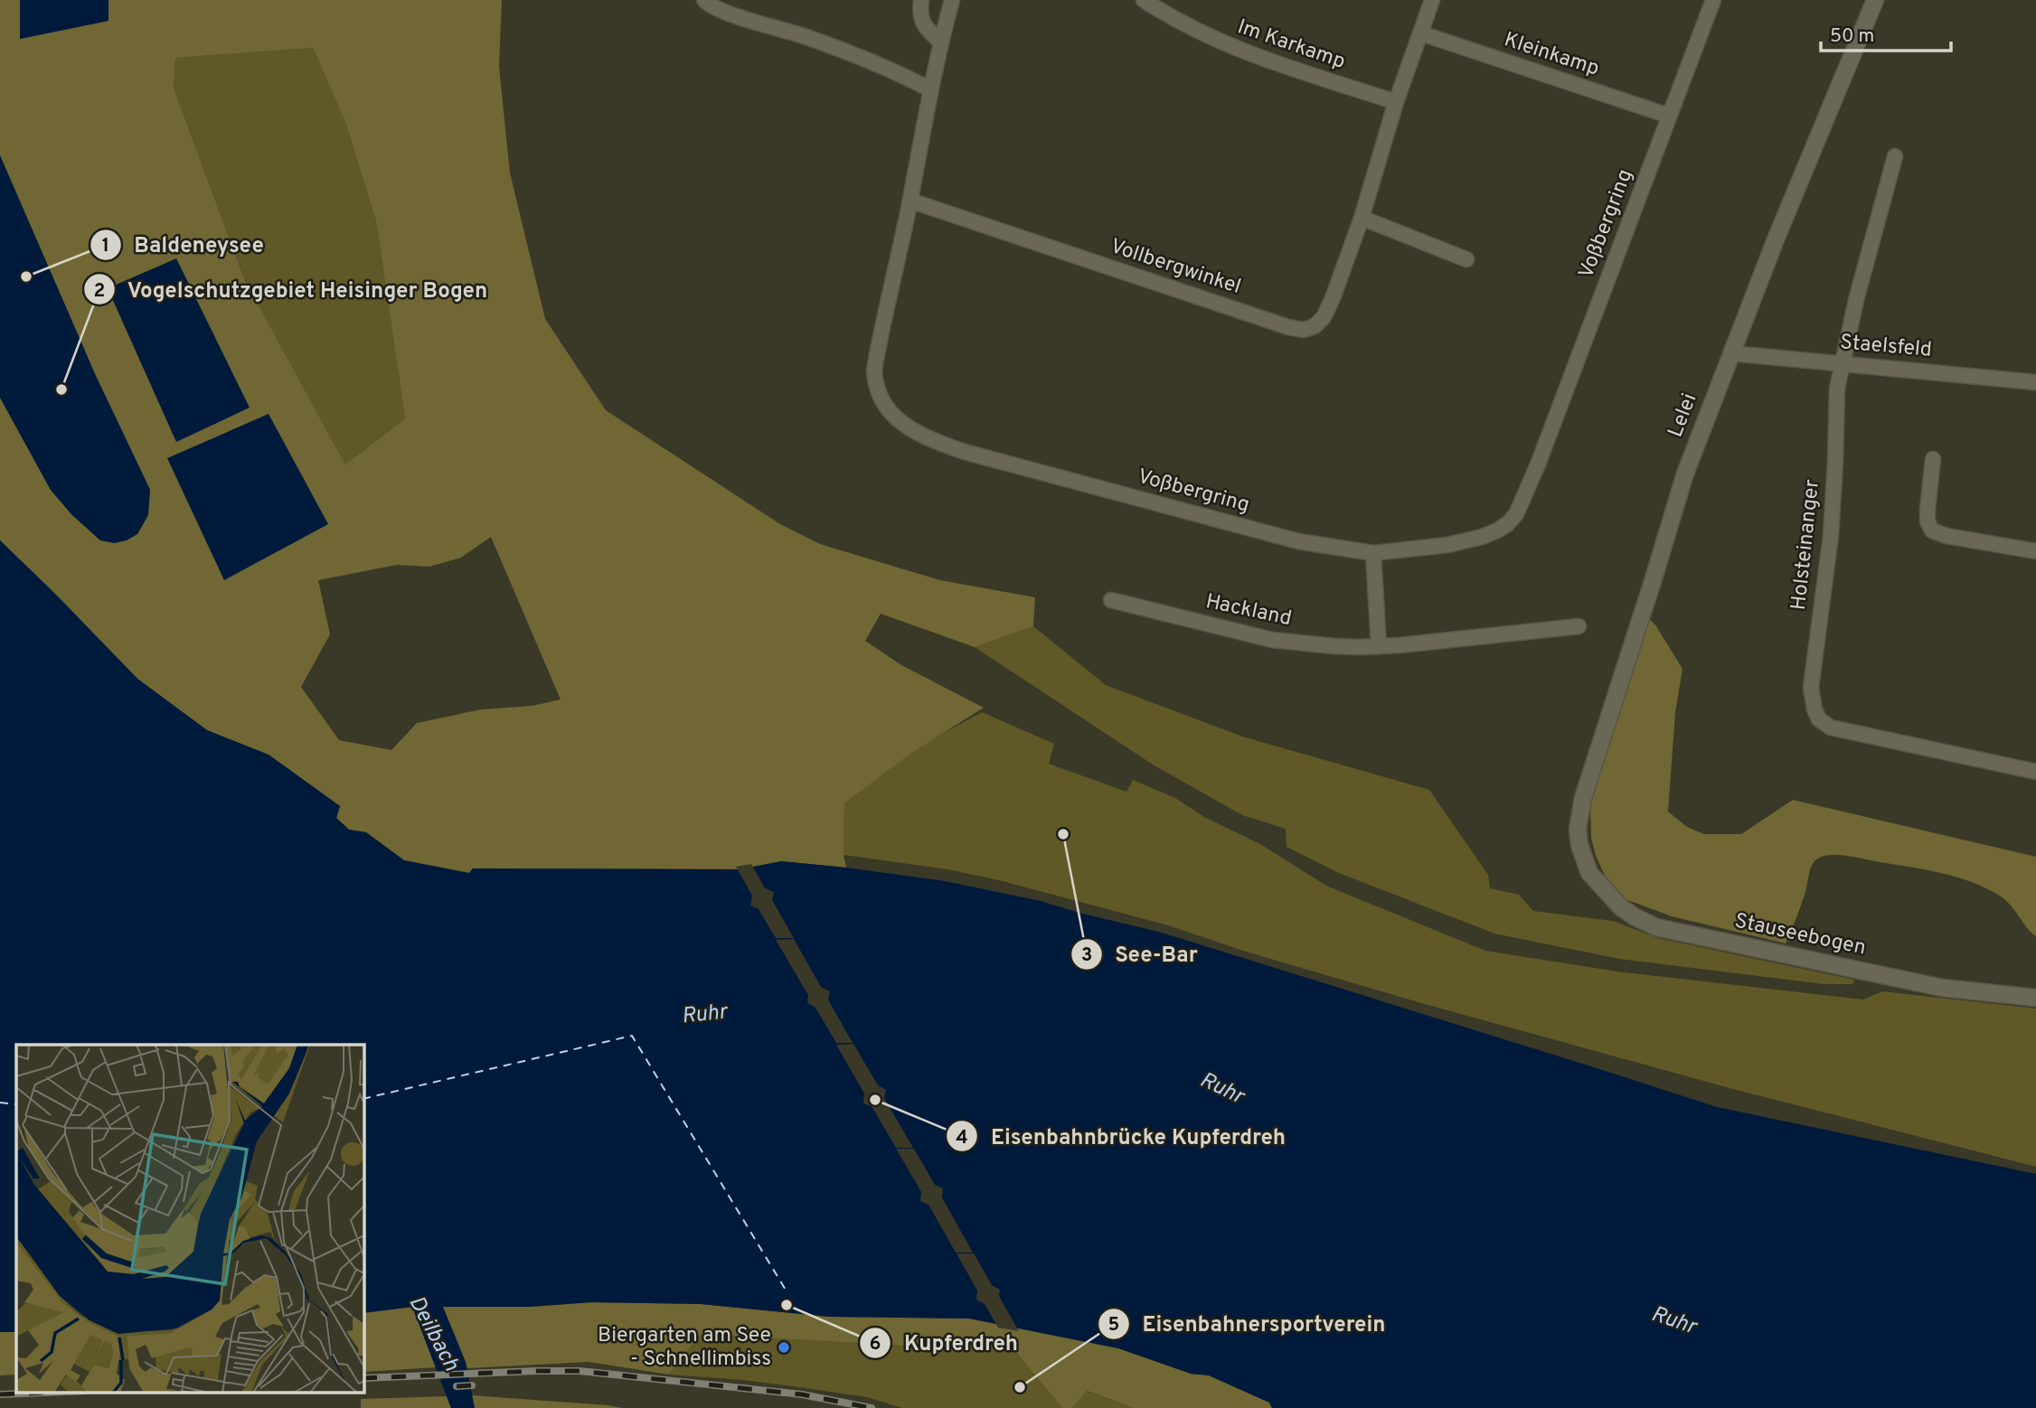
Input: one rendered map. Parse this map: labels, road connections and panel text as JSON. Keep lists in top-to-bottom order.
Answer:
{
  "streets": {
    "street": [
      "Im Karkamp",
      "Kleinkamp",
      "Voßbergring",
      "Vollbergwinkel",
      "Staelsfeld",
      "Lelei",
      "Holsteinanger",
      "Hackland",
      "Stauseebogen"
    ]
  },
  "crossings": [
    ["Im Karkamp", "Vollbergwinkel"],
    ["Kleinkamp", "Voßbergring"],
    ["Kleinkamp", "Vollbergwinkel"],
    ["Voßbergring", "Vollbergwinkel"],
    ["Staelsfeld", "Lelei"],
    ["Staelsfeld", "Holsteinanger"],
    ["Lelei", "Stauseebogen"]
  ],
  "water": ["Ruhr", "Deilbach"],
  "places": [
    "Baldeneysee",
    "Vogelschutzgebiet Heisinger Bogen",
    "See-Bar",
    "Eisenbahnbrücke Kupferdreh",
    "Kupferdreh",
    "Biergarten am See - Schnellimbiss",
    "Eisenbahnersportverein"
  ],
  "scale_bar": "50 m"
}
